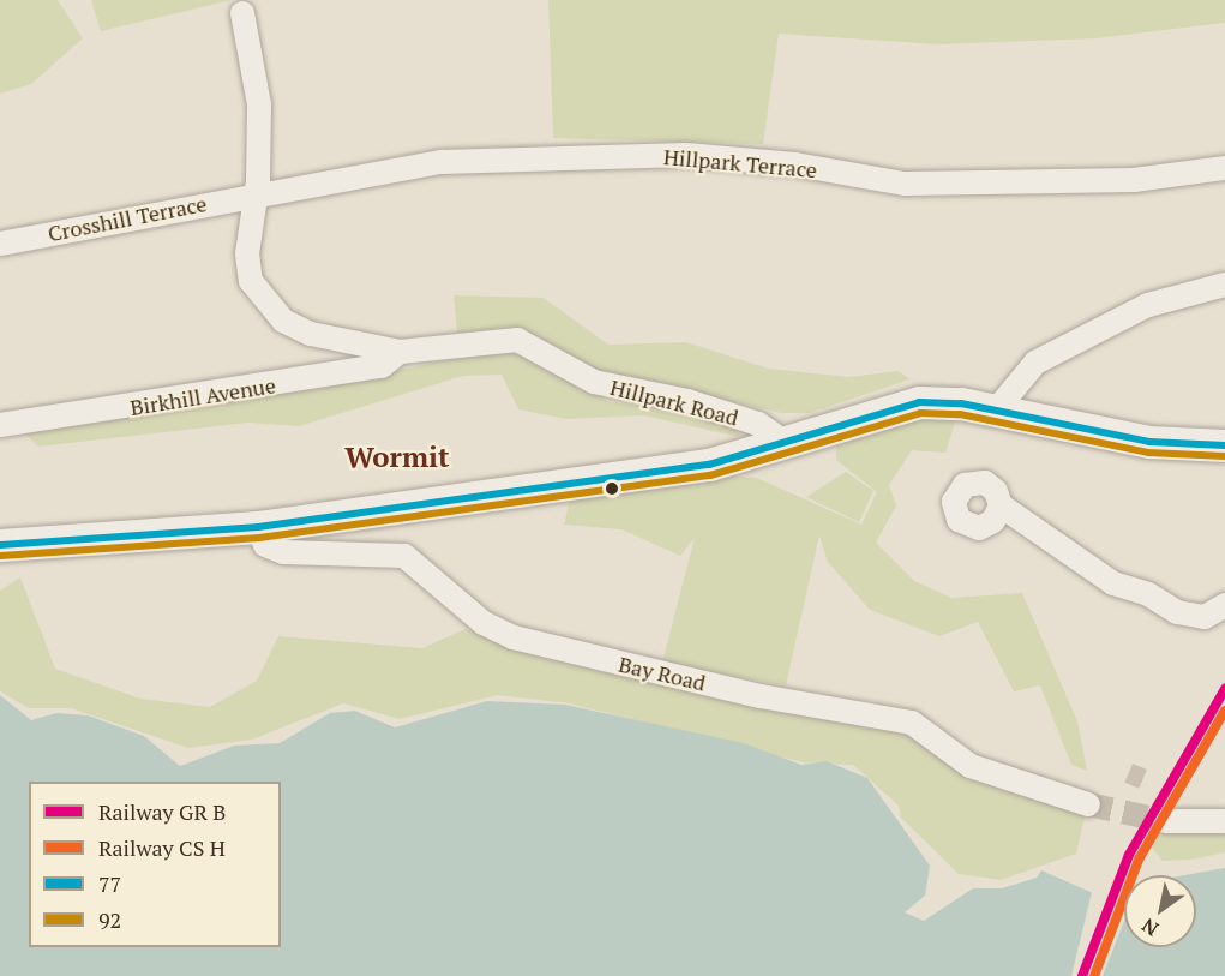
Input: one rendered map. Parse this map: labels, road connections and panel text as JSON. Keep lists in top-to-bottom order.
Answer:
{
  "streets": {
    "street": [
      "Hillpark Terrace",
      "Crosshill Terrace",
      "Birkhill Avenue",
      "Hillpark Road",
      "Bay Road"
    ]
  },
  "crossings": [
    ["Hillpark Terrace", "Crosshill Terrace"],
    ["Hillpark Terrace", "Hillpark Road"],
    ["Crosshill Terrace", "Hillpark Road"],
    ["Birkhill Avenue", "Hillpark Road"]
  ],
  "districts": ["Wormit"],
  "lines": ["transit line 77", "transit line 92"],
  "legend": [
    "Railway GR B",
    "Railway CS H",
    "77",
    "92"
  ],
  "north": "bottom left"
}
